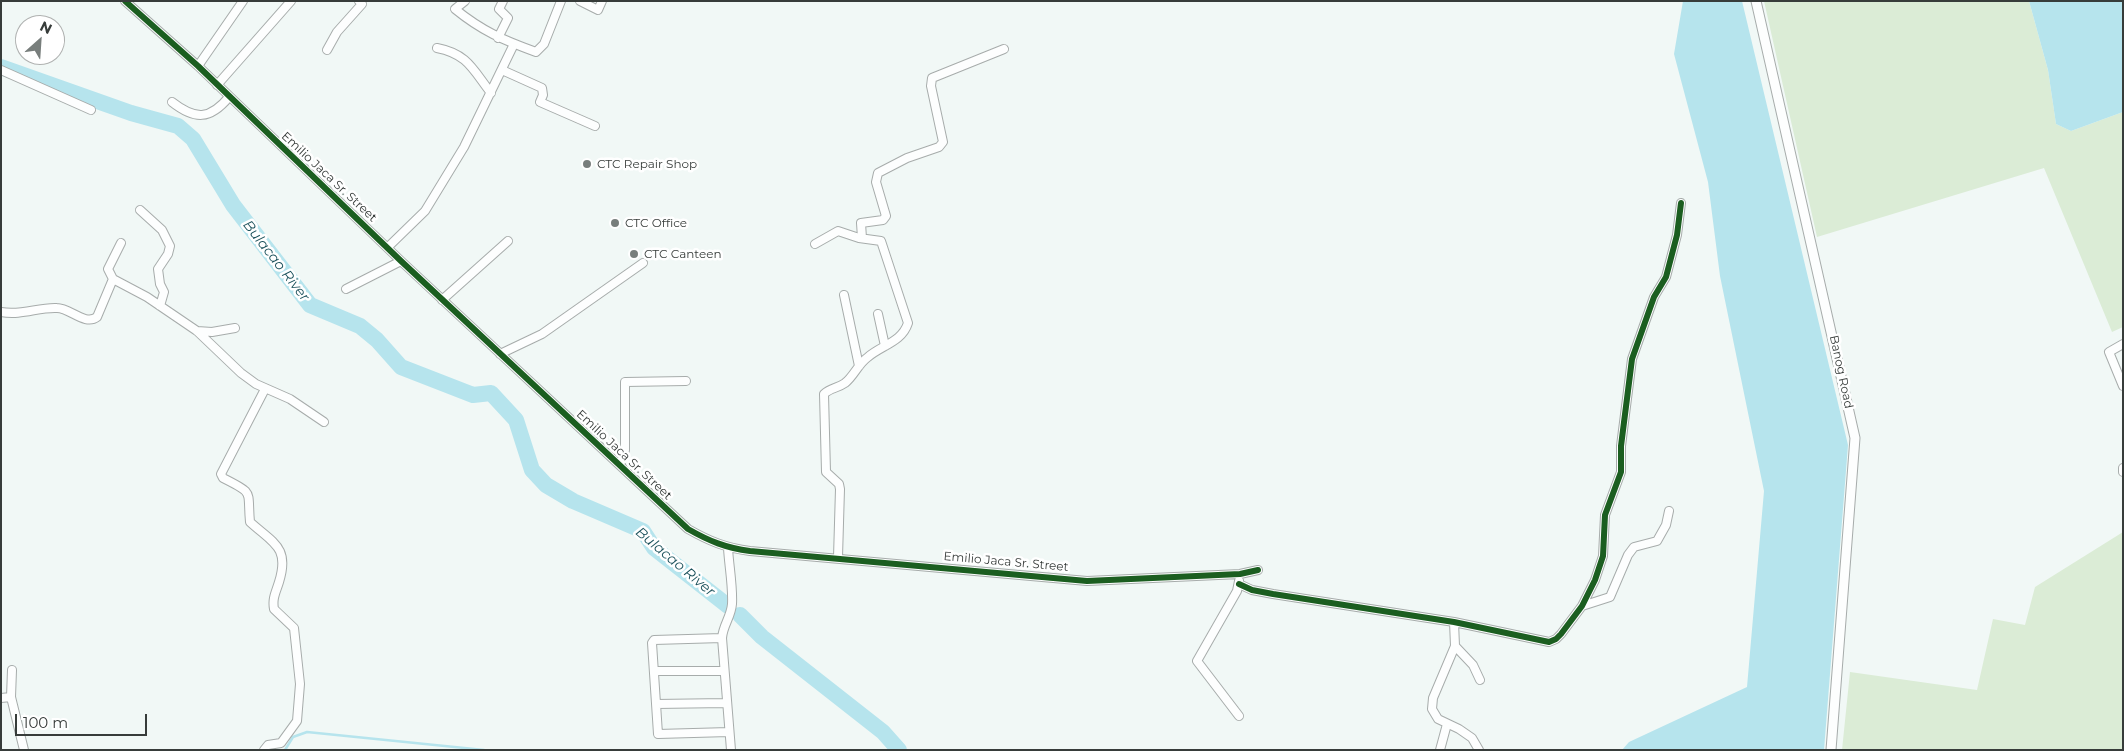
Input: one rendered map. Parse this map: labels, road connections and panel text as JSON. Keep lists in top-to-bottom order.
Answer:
{
  "streets": {
    "street": ["Emilio Jaca Sr. Street", "Banog Road"]
  },
  "water": ["Bulacao River"],
  "places": ["CTC Repair Shop", "CTC Office", "CTC Canteen"],
  "scale_bar": "100 m",
  "north": "top right"
}
